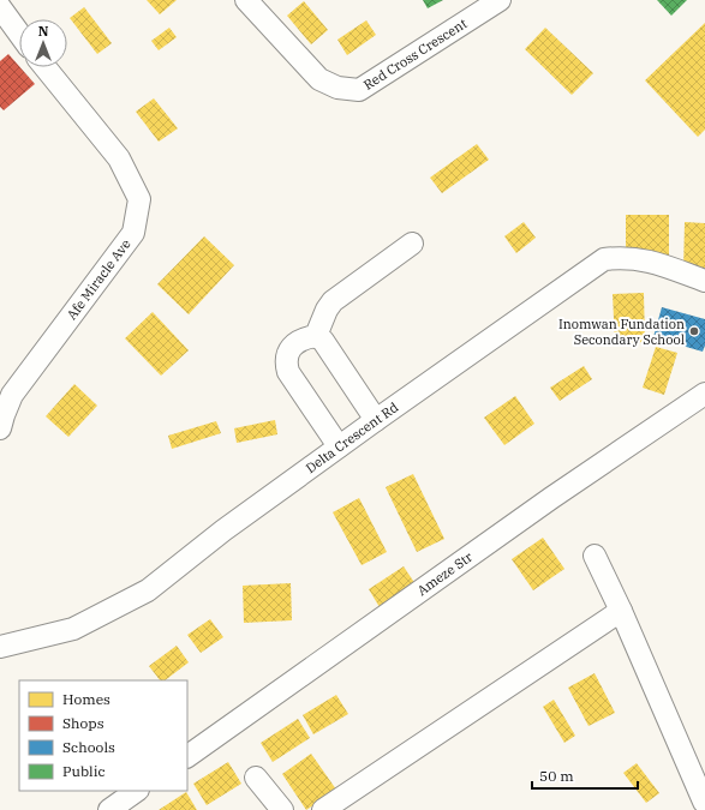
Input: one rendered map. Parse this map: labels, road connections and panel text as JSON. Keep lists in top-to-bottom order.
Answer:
{
  "streets": {
    "street": [
      "Red Cross Crescent",
      "Afe Miracle Ave",
      "Delta Crescent Rd",
      "Ameze Str"
    ]
  },
  "places": ["Inomwan Fundation Secondary School"],
  "legend": [
    "Homes",
    "Shops",
    "Schools",
    "Public"
  ],
  "scale_bar": "50 m",
  "north": "top"
}
